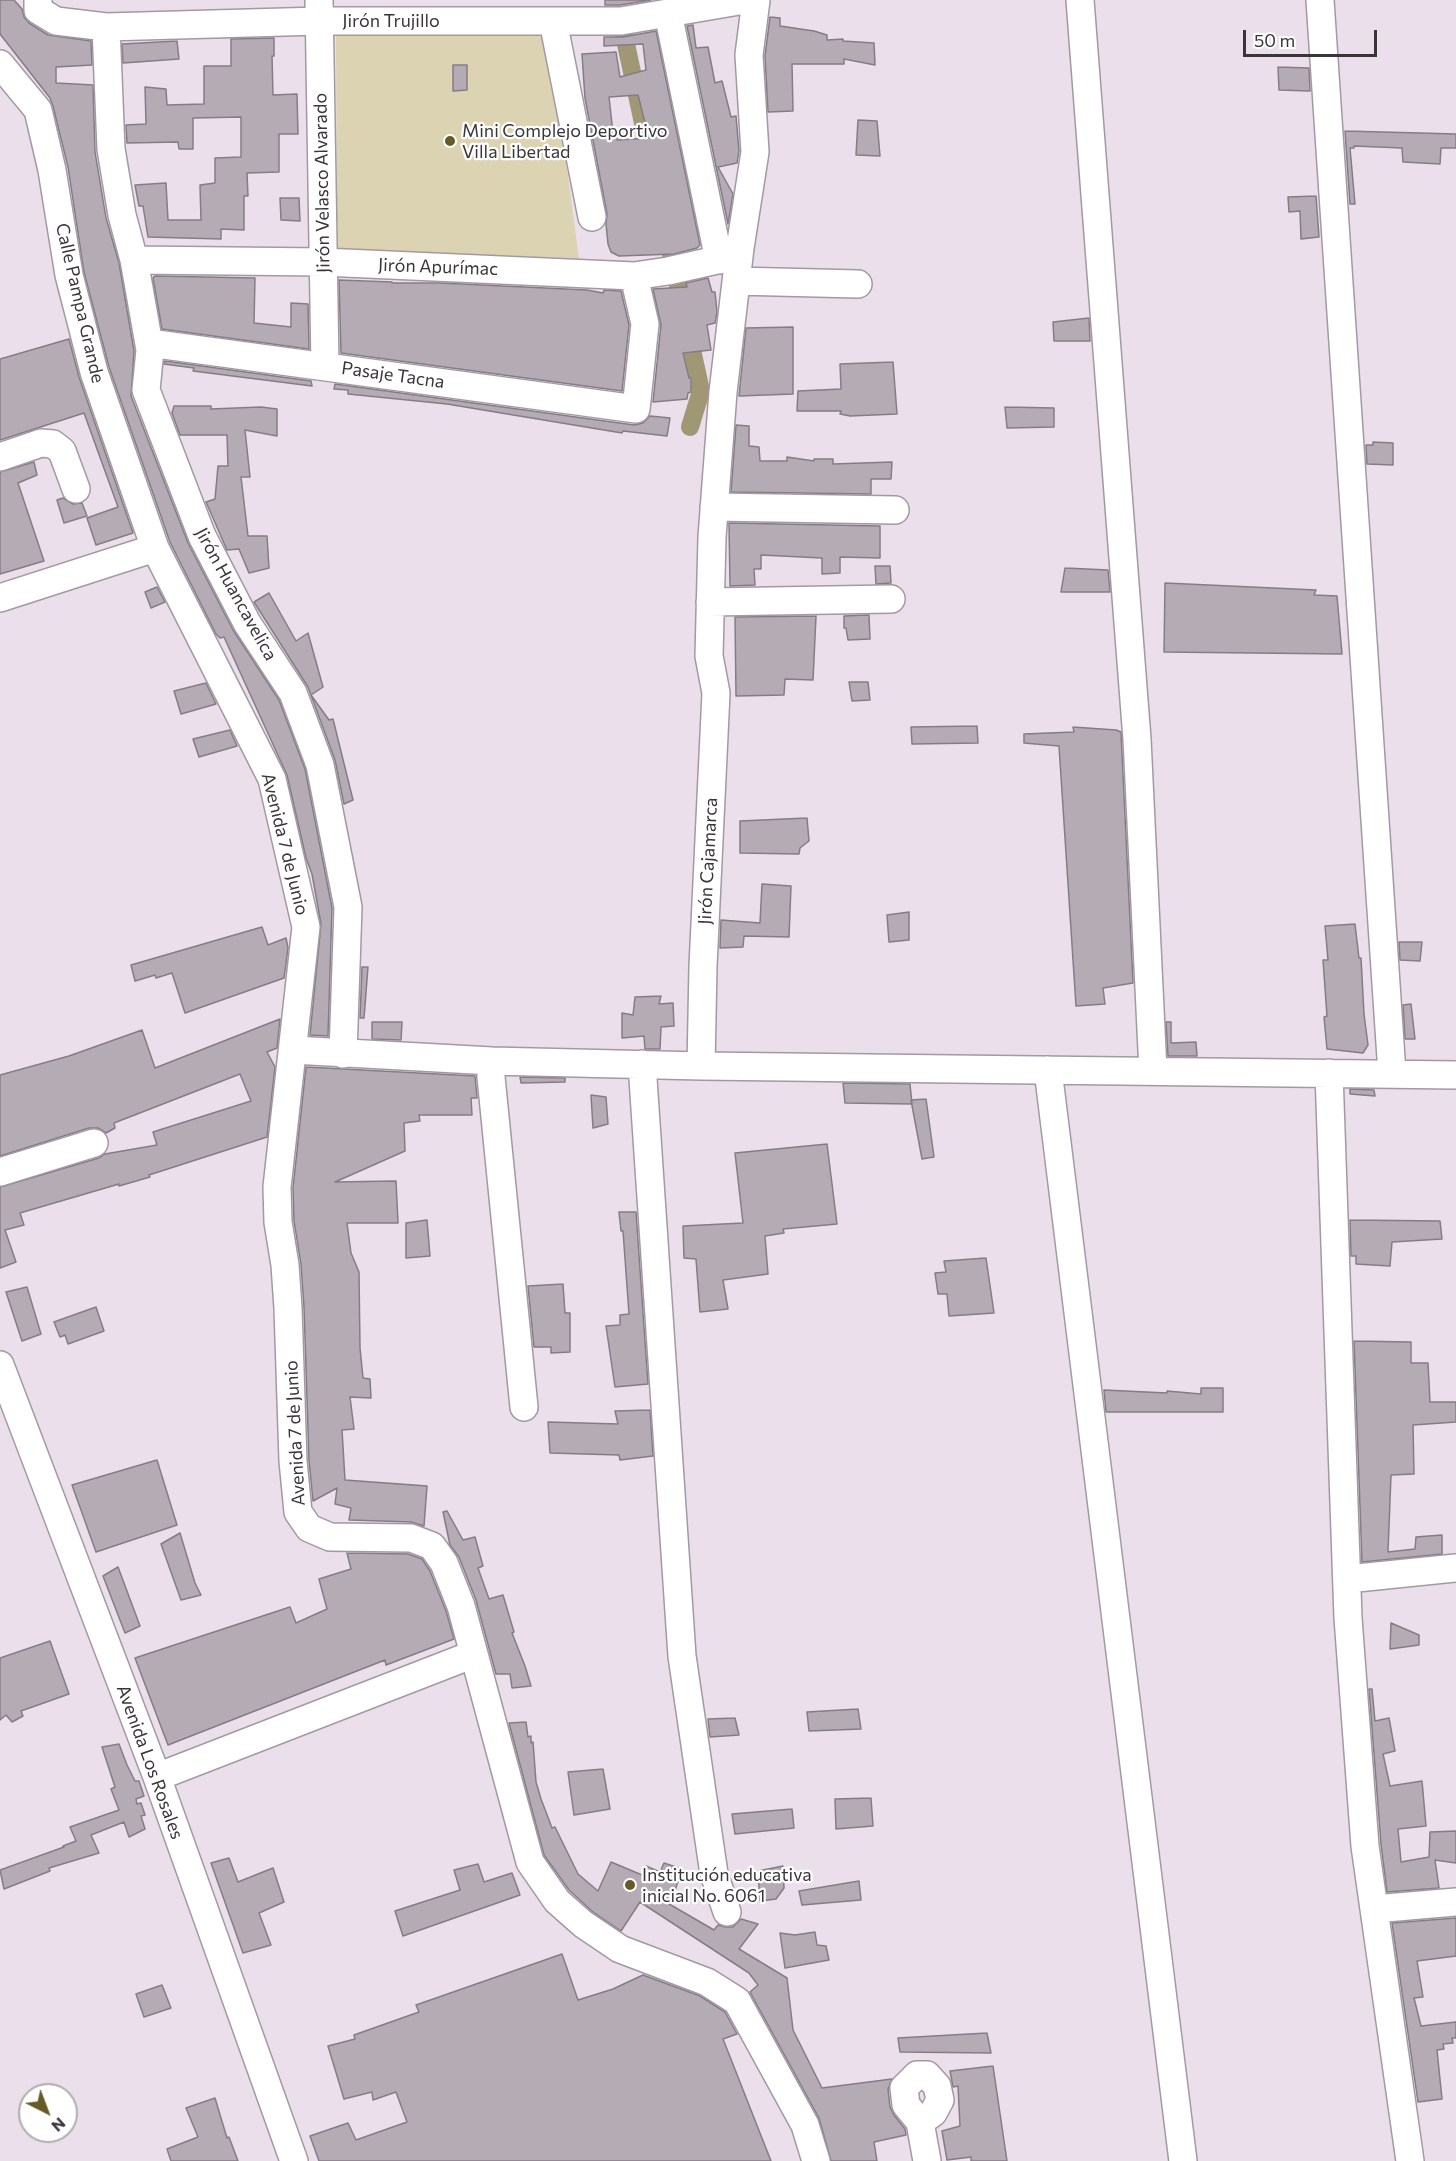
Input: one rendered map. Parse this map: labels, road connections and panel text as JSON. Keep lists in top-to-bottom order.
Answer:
{
  "streets": {
    "street": [
      "Jirón Trujillo",
      "Jirón Velasco Alvarado",
      "Jirón Apurímac",
      "Calle Pampa Grande",
      "Pasaje Tacna",
      "Jirón Huancavelica",
      "Avenida 7 de Junio",
      "Jirón Cajamarca",
      "Avenida Los Rosales"
    ]
  },
  "crossings": [
    ["Jirón Trujillo", "Jirón Velasco Alvarado"],
    ["Jirón Trujillo", "Jirón Huancavelica"],
    ["Jirón Velasco Alvarado", "Jirón Apurímac"],
    ["Jirón Velasco Alvarado", "Pasaje Tacna"],
    ["Jirón Apurímac", "Pasaje Tacna"],
    ["Jirón Apurímac", "Jirón Huancavelica"],
    ["Jirón Apurímac", "Jirón Cajamarca"],
    ["Calle Pampa Grande", "Avenida 7 de Junio"],
    ["Pasaje Tacna", "Jirón Huancavelica"]
  ],
  "places": ["Mini Complejo Deportivo Villa Libertad", "Institución educativa inicial No. 6061"],
  "scale_bar": "50 m",
  "north": "bottom right"
}
